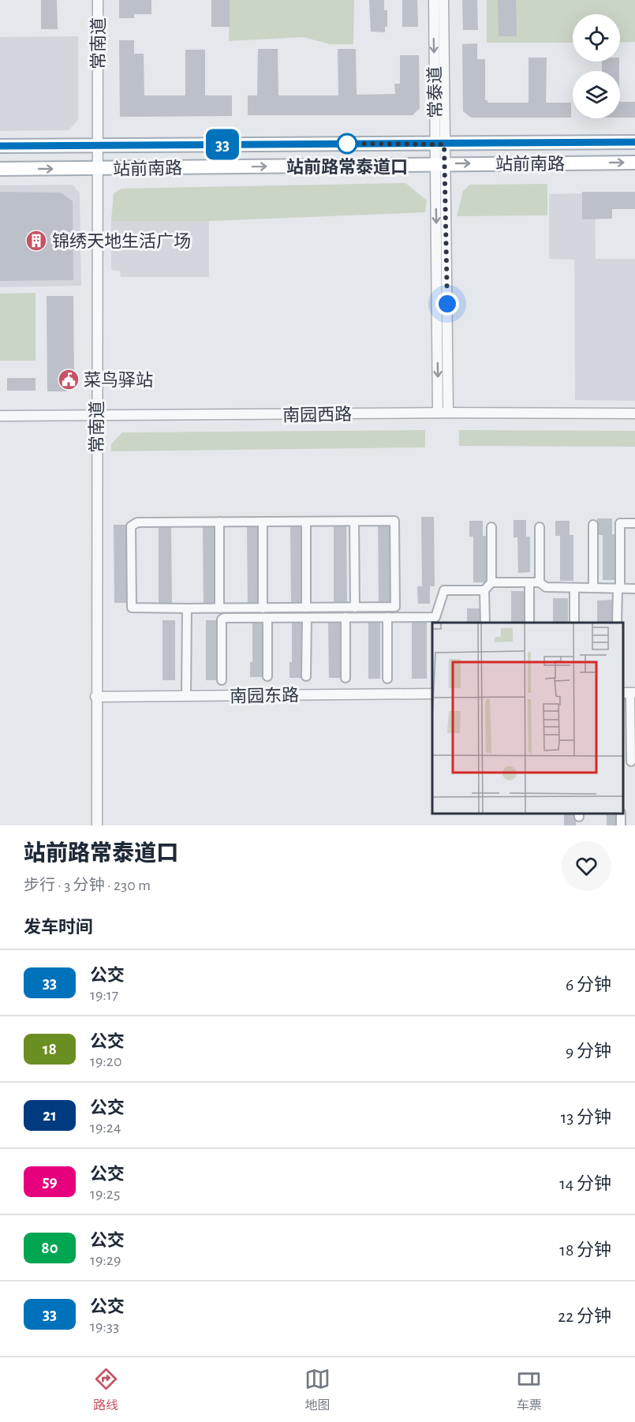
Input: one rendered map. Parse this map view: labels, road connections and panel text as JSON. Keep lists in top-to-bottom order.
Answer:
{
  "streets": {
    "main road": ["站前南路"],
    "street": [
      "常南道",
      "常泰道",
      "南园西路",
      "南园东路"
    ]
  },
  "crossings": [
    ["常南道", "站前南路"],
    ["常南道", "南园西路"],
    ["常南道", "南园东路"],
    ["常泰道", "站前南路"],
    ["常泰道", "南园西路"]
  ],
  "places": {
    "other": ["站前路常泰道口"],
    "building": ["锦绣天地生活广场"],
    "public building": ["菜鸟驿站"]
  },
  "lines": ["bus line 33"],
  "page": {
    "on_map": "33",
    "heading": [
      ["站前路常泰道口", "步行 · 3 分钟 · 230 m"],
      "发车时间"
    ],
    "list": [
      {
        "mark": "33",
        "name": "公交",
        "note": "19:17",
        "value": "6 分钟"
      },
      {
        "mark": "18",
        "name": "公交",
        "note": "19:20",
        "value": "9 分钟"
      },
      {
        "mark": "21",
        "name": "公交",
        "note": "19:24",
        "value": "13 分钟"
      },
      {
        "mark": "59",
        "name": "公交",
        "note": "19:25",
        "value": "14 分钟"
      },
      {
        "mark": "80",
        "name": "公交",
        "note": "19:29",
        "value": "18 分钟"
      },
      {
        "mark": "33",
        "name": "公交",
        "note": "19:33",
        "value": "22 分钟"
      }
    ],
    "tabs": ["路线", "地图", "车票"]
  }
}
